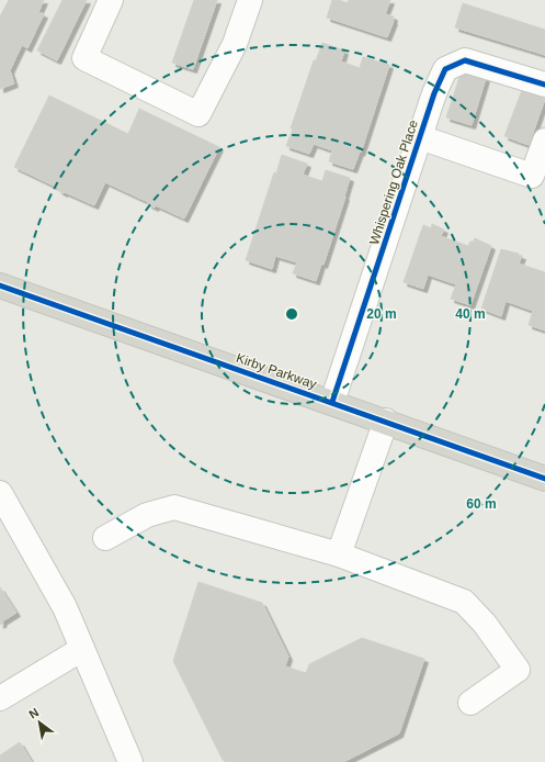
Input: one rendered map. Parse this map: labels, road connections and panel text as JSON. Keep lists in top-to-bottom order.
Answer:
{
  "streets": {
    "main road": ["Kirby Parkway"],
    "street": ["Whispering Oak Place"]
  },
  "crossings": [
    ["Whispering Oak Place", "Kirby Parkway"]
  ],
  "north": "top left",
  "rings": ["20 m", "40 m", "60 m"]
}
